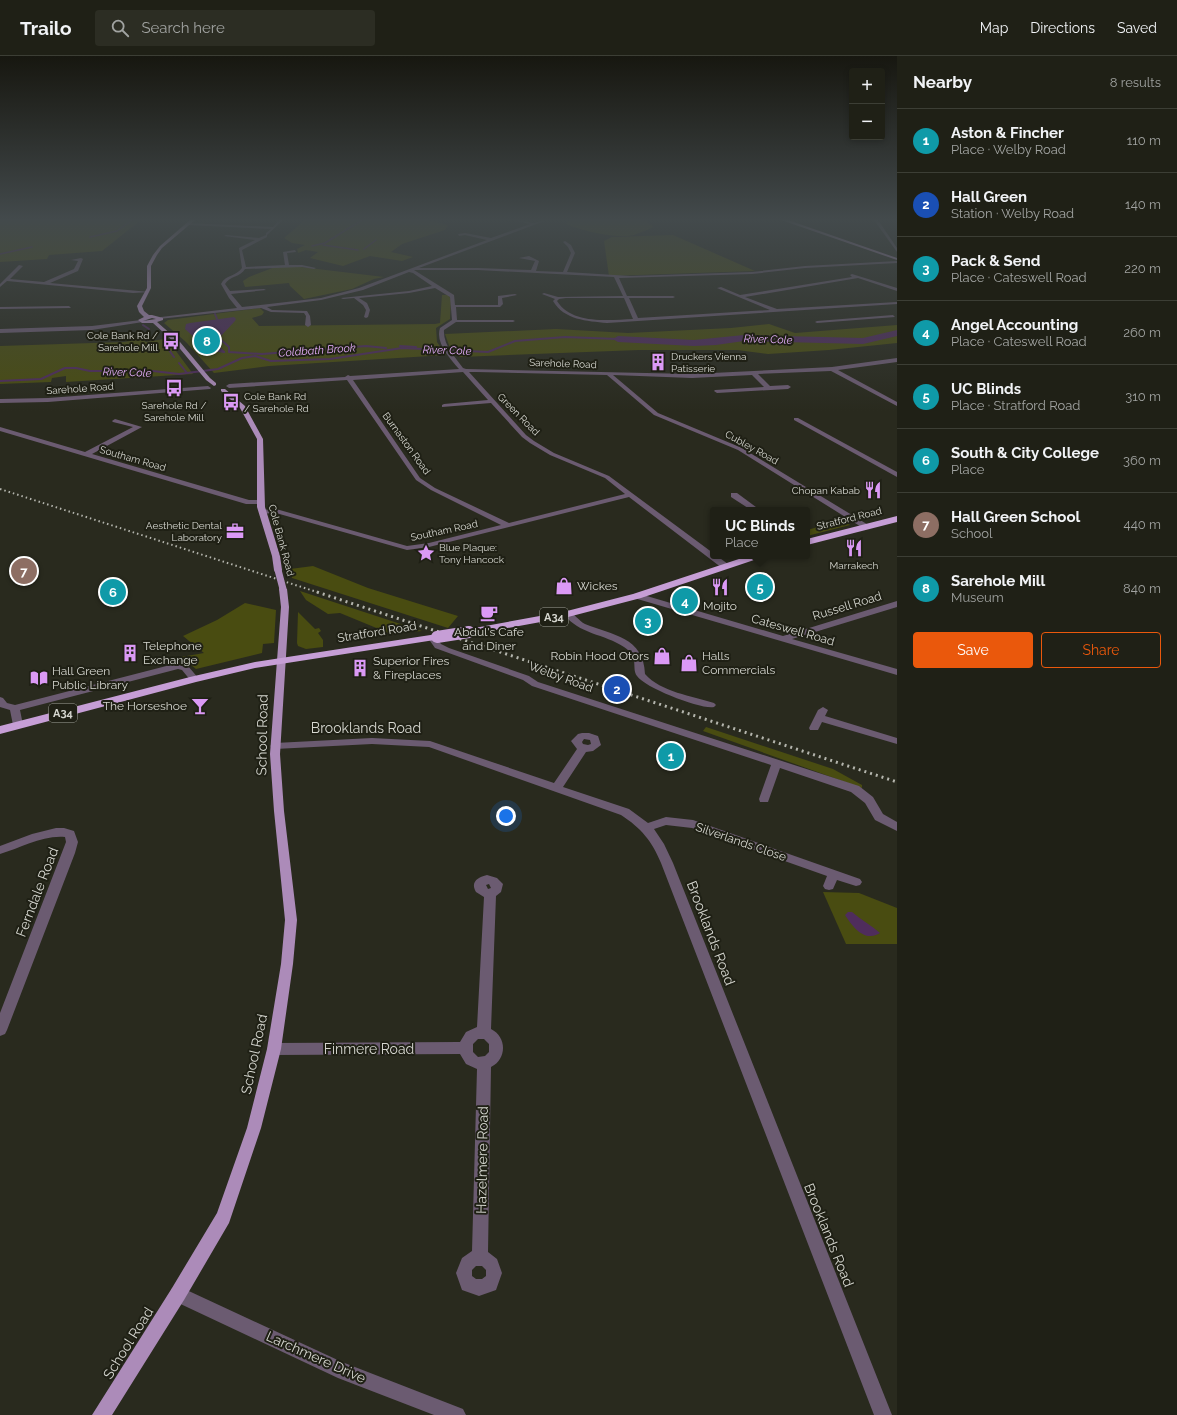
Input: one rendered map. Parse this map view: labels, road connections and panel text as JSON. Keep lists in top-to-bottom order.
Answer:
{
  "streets": {
    "highway": ["Stratford Road", "A34"],
    "main road": ["Cole Bank Road", "School Road"],
    "street": [
      "Sarehole Road",
      "Green Road",
      "Burnaston Road",
      "Cubley Road",
      "Southam Road",
      "Russell Road",
      "Cateswell Road",
      "Welby Road",
      "Brooklands Road",
      "Silverlands Close",
      "Ferndale Road",
      "Finmere Road",
      "Hazelmere Road",
      "Larchmere Drive"
    ]
  },
  "crossings": [
    ["Sarehole Road", "Green Road"],
    ["Sarehole Road", "Burnaston Road"],
    ["Sarehole Road", "Cubley Road"],
    ["Sarehole Road", "Cole Bank Road"],
    ["Green Road", "Southam Road"],
    ["Green Road", "Stratford Road"],
    ["Burnaston Road", "Southam Road"],
    ["Cubley Road", "Stratford Road"],
    ["Southam Road", "Cole Bank Road"],
    ["Stratford Road", "Cole Bank Road"],
    ["Stratford Road", "Cateswell Road"],
    ["Stratford Road", "Welby Road"],
    ["Stratford Road", "School Road"],
    ["Cole Bank Road", "School Road"],
    ["Russell Road", "Cateswell Road"],
    ["Brooklands Road", "School Road"],
    ["Brooklands Road", "Silverlands Close"],
    ["School Road", "Finmere Road"],
    ["School Road", "Larchmere Drive"],
    ["Finmere Road", "Hazelmere Road"]
  ],
  "water": ["River Cole", "Coldbath Brook"],
  "places": {
    "bus stop": ["Cole Bank Rd / Sarehole Mill", "Sarehole Rd / Sarehole Mill", "Cole Bank Rd / Sarehole Rd"],
    "building": ["Druckers Vienna Patisserie", "Telephone Exchange", "Superior Fires & Fireplaces"],
    "restaurant": ["Chopan Kabab", "Marrakech", "Mojito"],
    "office": ["Aesthetic Dental Laboratory"],
    "place": ["Blue Plaque: Tony Hancock"],
    "shop": ["Wickes", "Robin Hood Otors", "Halls Commercials"],
    "cafe": ["Abdul's Cafe and Diner"],
    "library": ["Hall Green Public Library"],
    "bar": ["The Horseshoe"]
  },
  "page": {
    "header": "Trailo",
    "search": "Search here",
    "nav": ["Map", "Directions", "Saved"],
    "heading": ["Nearby", "8 results"],
    "map_buttons": ["+", "−"],
    "list": [
      {
        "mark": "1",
        "name": "Aston & Fincher",
        "note": "Place · Welby Road",
        "value": "110 m"
      },
      {
        "mark": "2",
        "name": "Hall Green",
        "note": "Station · Welby Road",
        "value": "140 m"
      },
      {
        "mark": "3",
        "name": "Pack & Send",
        "note": "Place · Cateswell Road",
        "value": "220 m"
      },
      {
        "mark": "4",
        "name": "Angel Accounting",
        "note": "Place · Cateswell Road",
        "value": "260 m"
      },
      {
        "mark": "5",
        "name": "UC Blinds",
        "note": "Place · Stratford Road",
        "value": "310 m"
      },
      {
        "mark": "6",
        "name": "South & City College",
        "note": "Place",
        "value": "360 m"
      },
      {
        "mark": "7",
        "name": "Hall Green School",
        "note": "School",
        "value": "440 m"
      },
      {
        "mark": "8",
        "name": "Sarehole Mill",
        "note": "Museum",
        "value": "840 m"
      }
    ],
    "pins": [
      "8",
      "7",
      "5",
      "6",
      "4",
      "3",
      "2",
      "1"
    ],
    "popup": ["UC Blinds", "Place"],
    "buttons": ["Save", "Share"]
  }
}
